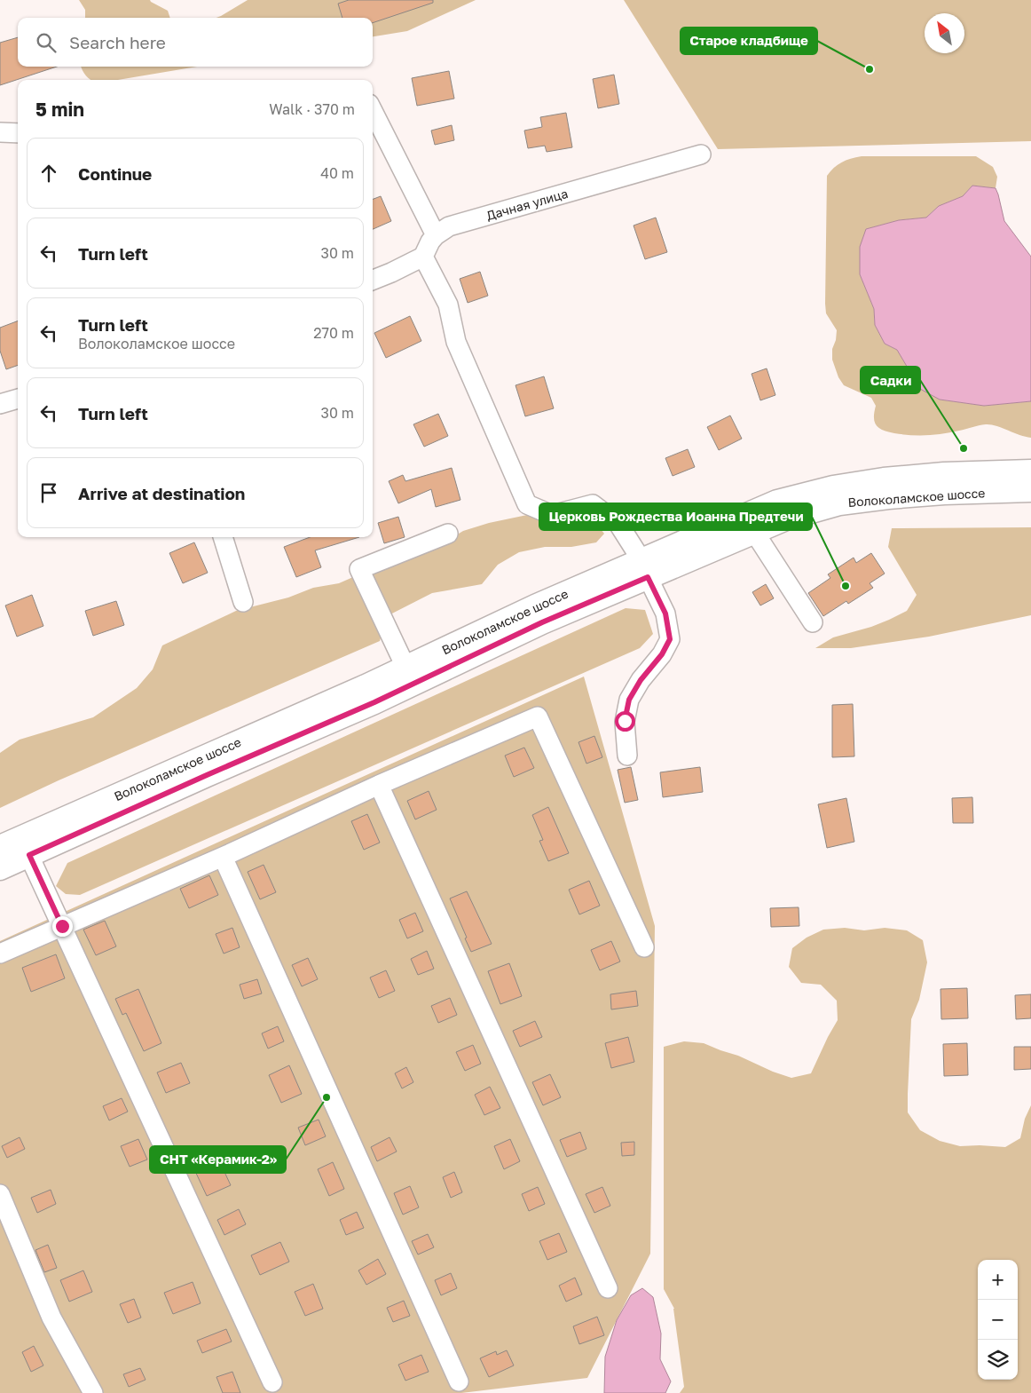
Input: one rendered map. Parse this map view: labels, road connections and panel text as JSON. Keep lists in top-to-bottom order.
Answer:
{
  "streets": {
    "main road": ["Волоколамское шоссе"],
    "street": ["Дачная улица"]
  },
  "places": [
    "Старое кладбище",
    "Садки",
    "Церковь Рождества Иоанна Предтечи",
    "СНТ «Керамик-2»"
  ],
  "north": "top left",
  "page": {
    "search": "Search here",
    "heading": ["5 min", "Walk · 370 m"],
    "list": [
      ["Continue", "40 m"],
      ["Turn left", "30 m"],
      ["Turn left", "Волоколамское шоссе", "270 m"],
      ["Turn left", "30 m"],
      "Arrive at destination"
    ],
    "map_buttons": ["+", "−"]
  }
}
